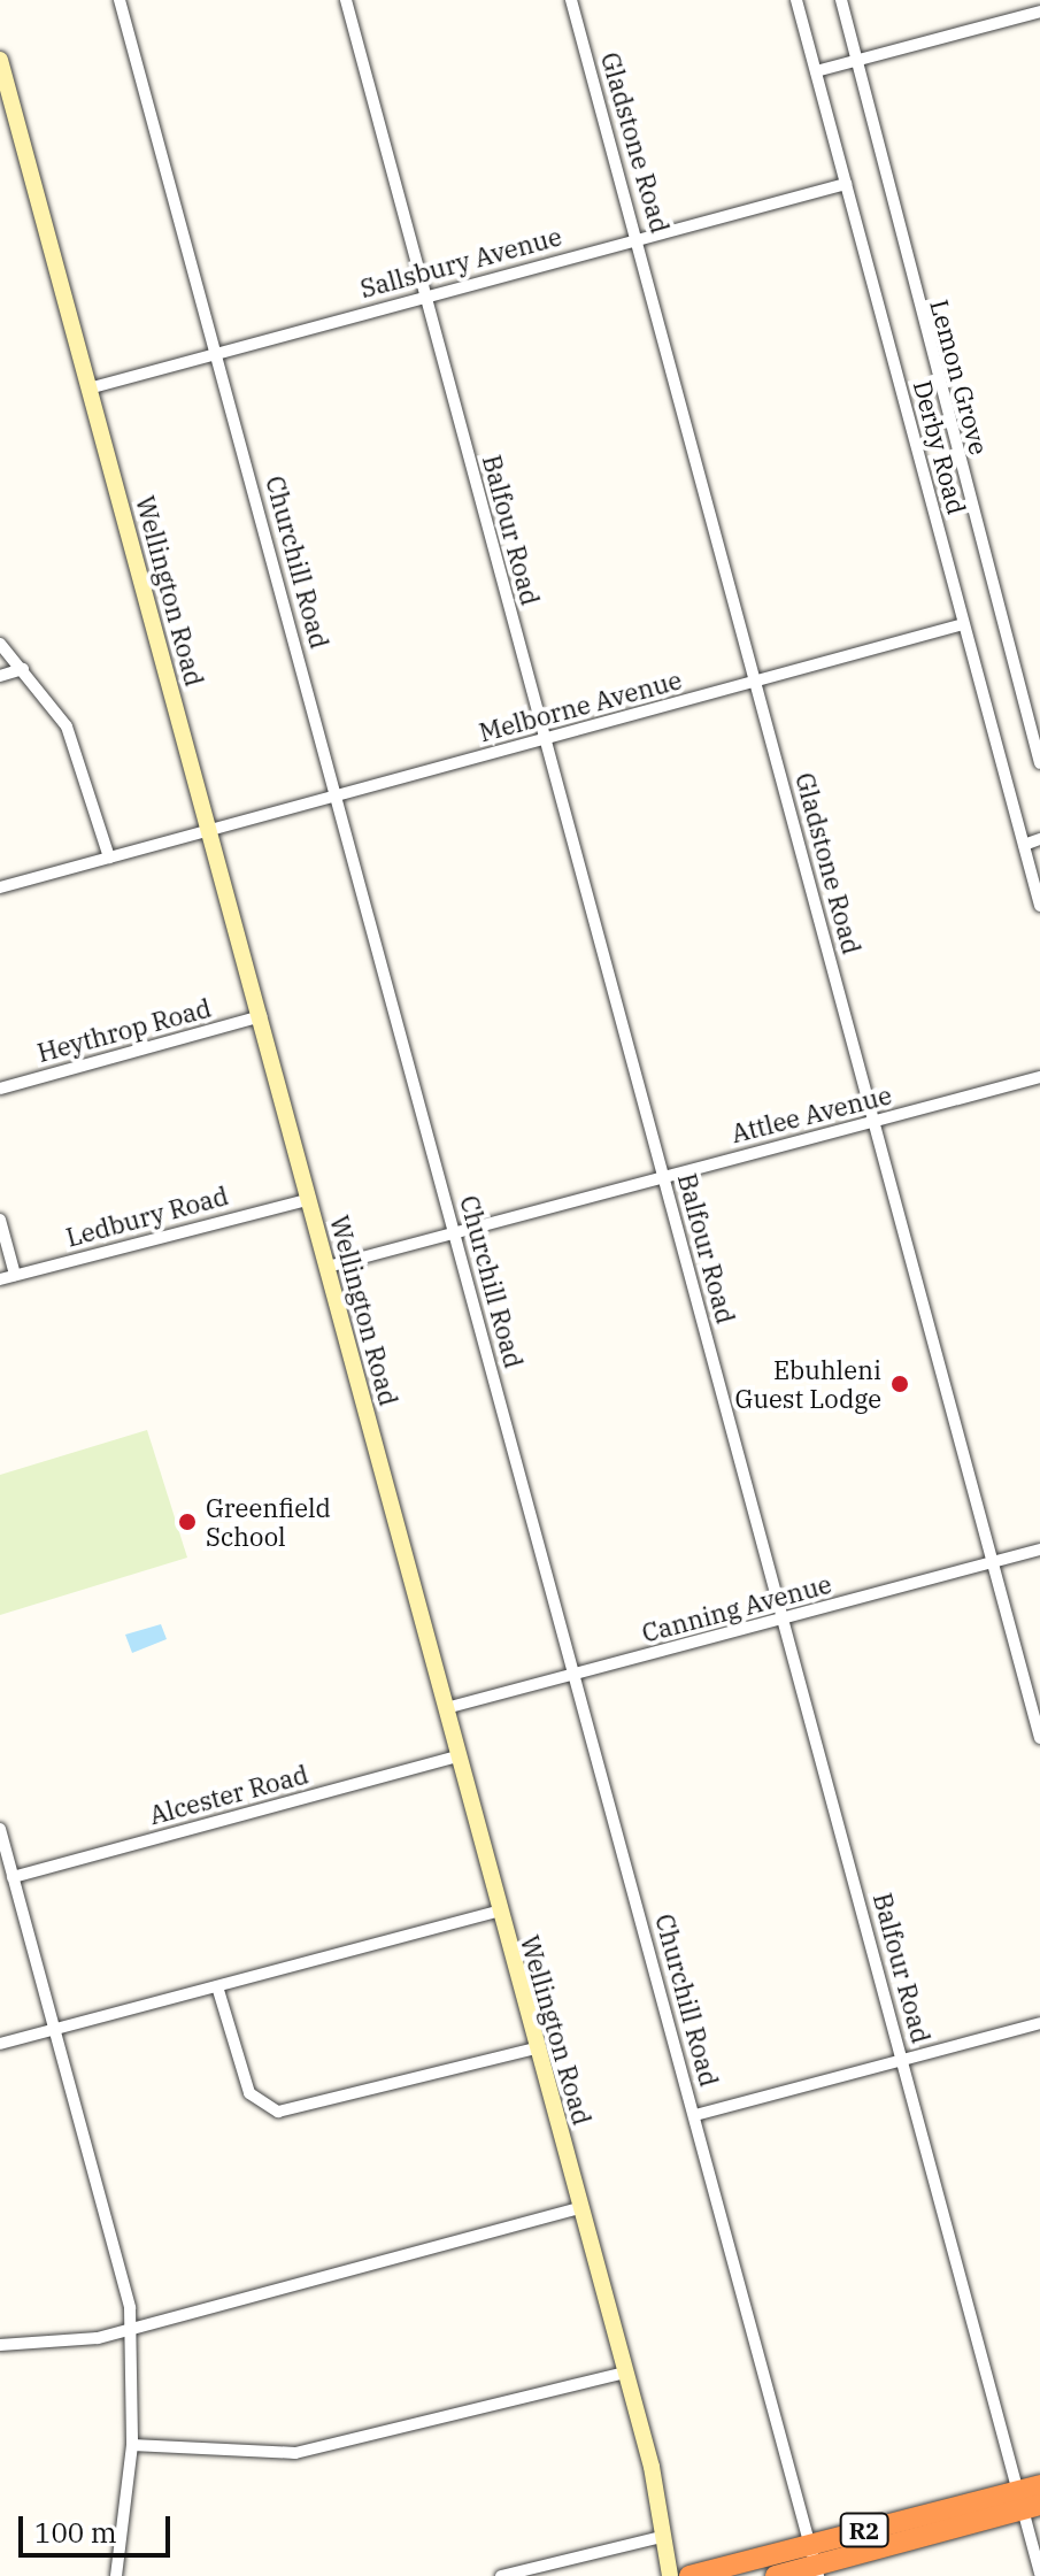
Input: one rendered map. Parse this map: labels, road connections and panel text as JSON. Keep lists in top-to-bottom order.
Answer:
{
  "streets": {
    "highway": ["R2"],
    "main road": ["Wellington Road"],
    "street": [
      "Gladstone Road",
      "Sallsbury Avenue",
      "Lemon Grove",
      "Derby Road",
      "Balfour Road",
      "Churchill Road",
      "Melborne Avenue",
      "Heythrop Road",
      "Attlee Avenue",
      "Ledbury Road",
      "Canning Avenue",
      "Alcester Road"
    ]
  },
  "crossings": [
    ["Gladstone Road", "Sallsbury Avenue"],
    ["Gladstone Road", "Melborne Avenue"],
    ["Gladstone Road", "Attlee Avenue"],
    ["Gladstone Road", "Canning Avenue"],
    ["Sallsbury Avenue", "Derby Road"],
    ["Sallsbury Avenue", "Balfour Road"],
    ["Sallsbury Avenue", "Churchill Road"],
    ["Sallsbury Avenue", "Wellington Road"],
    ["Derby Road", "Melborne Avenue"],
    ["Balfour Road", "Melborne Avenue"],
    ["Balfour Road", "Attlee Avenue"],
    ["Balfour Road", "Canning Avenue"],
    ["Balfour Road", "R2"],
    ["Churchill Road", "Melborne Avenue"],
    ["Churchill Road", "Attlee Avenue"],
    ["Churchill Road", "Canning Avenue"],
    ["Churchill Road", "R2"],
    ["Wellington Road", "Melborne Avenue"],
    ["Wellington Road", "Heythrop Road"],
    ["Wellington Road", "Attlee Avenue"],
    ["Wellington Road", "Ledbury Road"],
    ["Wellington Road", "Canning Avenue"],
    ["Wellington Road", "Alcester Road"]
  ],
  "places": ["Ebuhleni Guest Lodge", "Greenfield School"],
  "scale_bar": "100 m"
}
